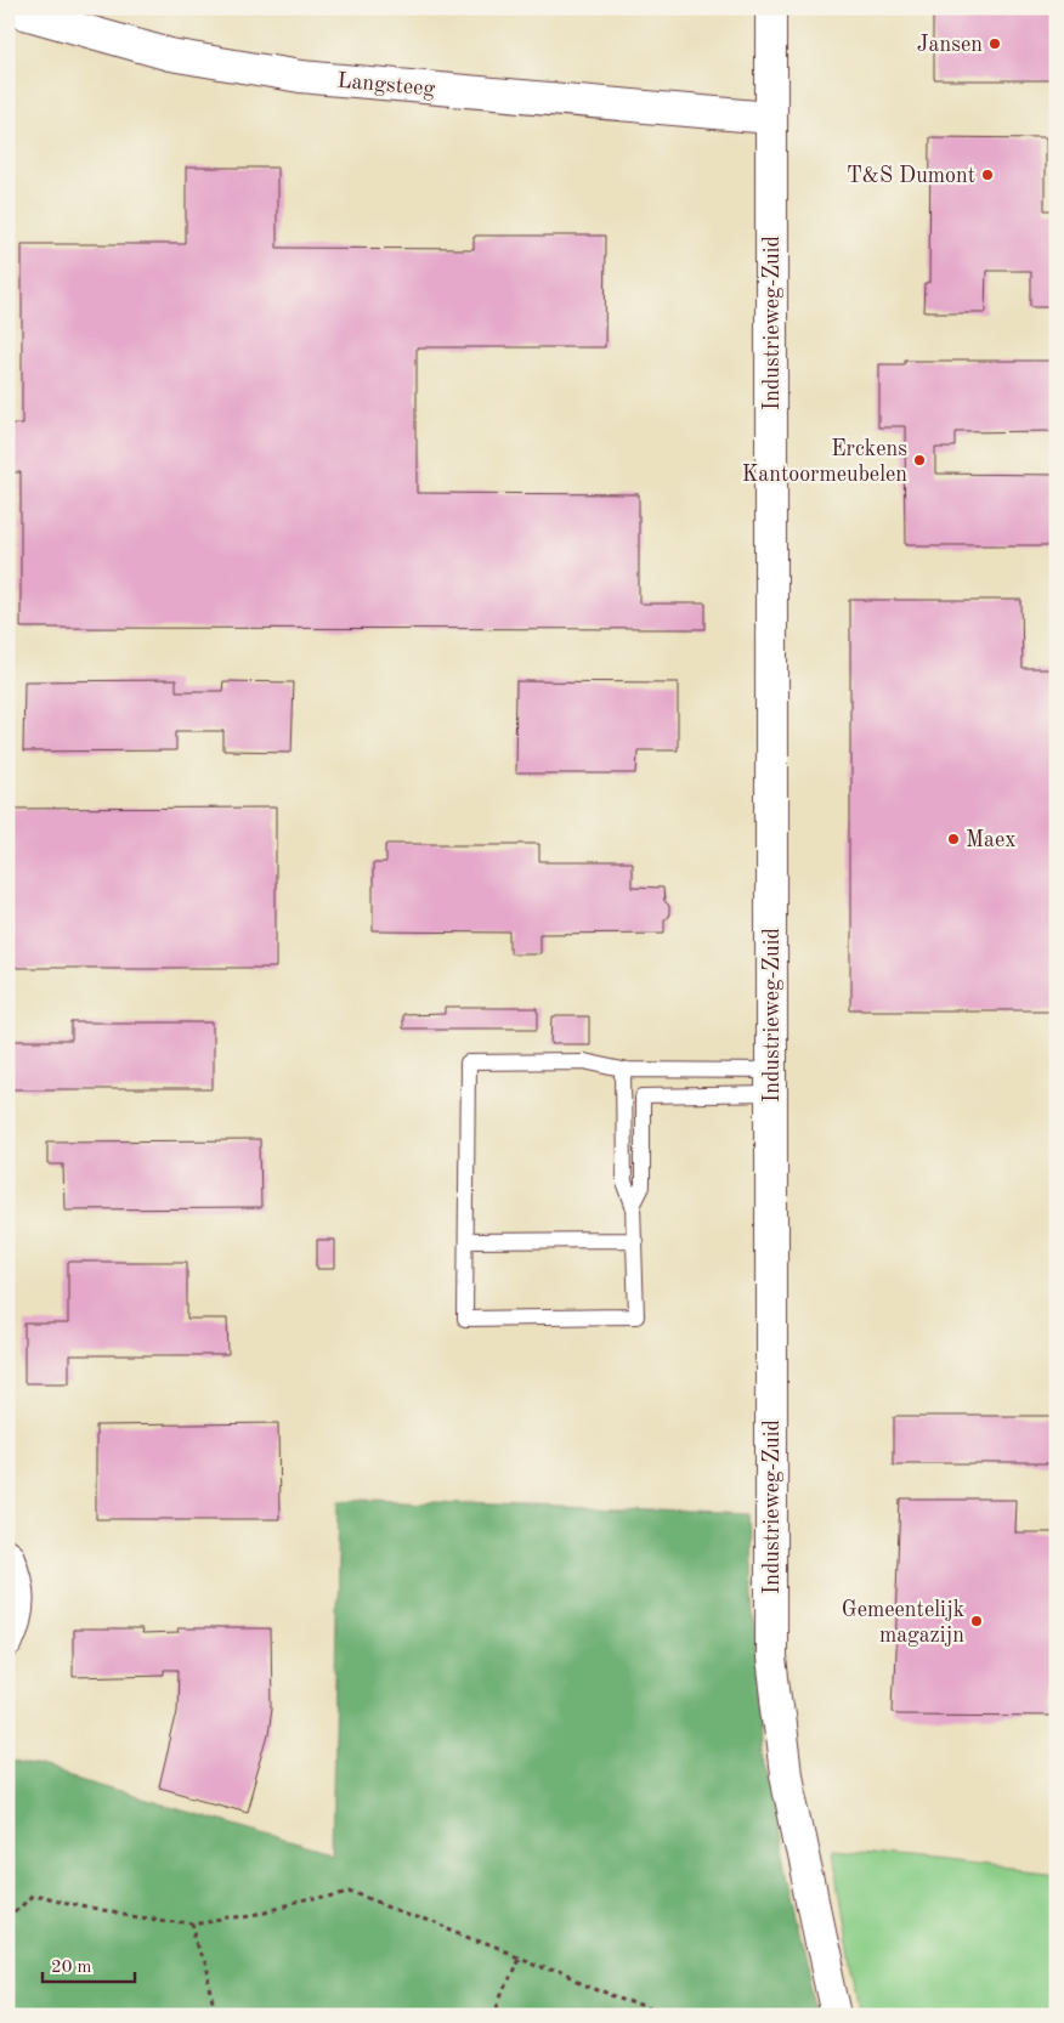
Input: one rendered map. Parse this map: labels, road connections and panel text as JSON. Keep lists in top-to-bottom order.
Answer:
{
  "streets": {
    "street": ["Langsteeg", "Industrieweg-Zuid"]
  },
  "crossings": [
    ["Langsteeg", "Industrieweg-Zuid"]
  ],
  "places": [
    "Jansen",
    "T&S Dumont",
    "Erckens Kantoormeubelen",
    "Maex",
    "Gemeentelijk magazijn"
  ],
  "scale_bar": "20 m"
}
